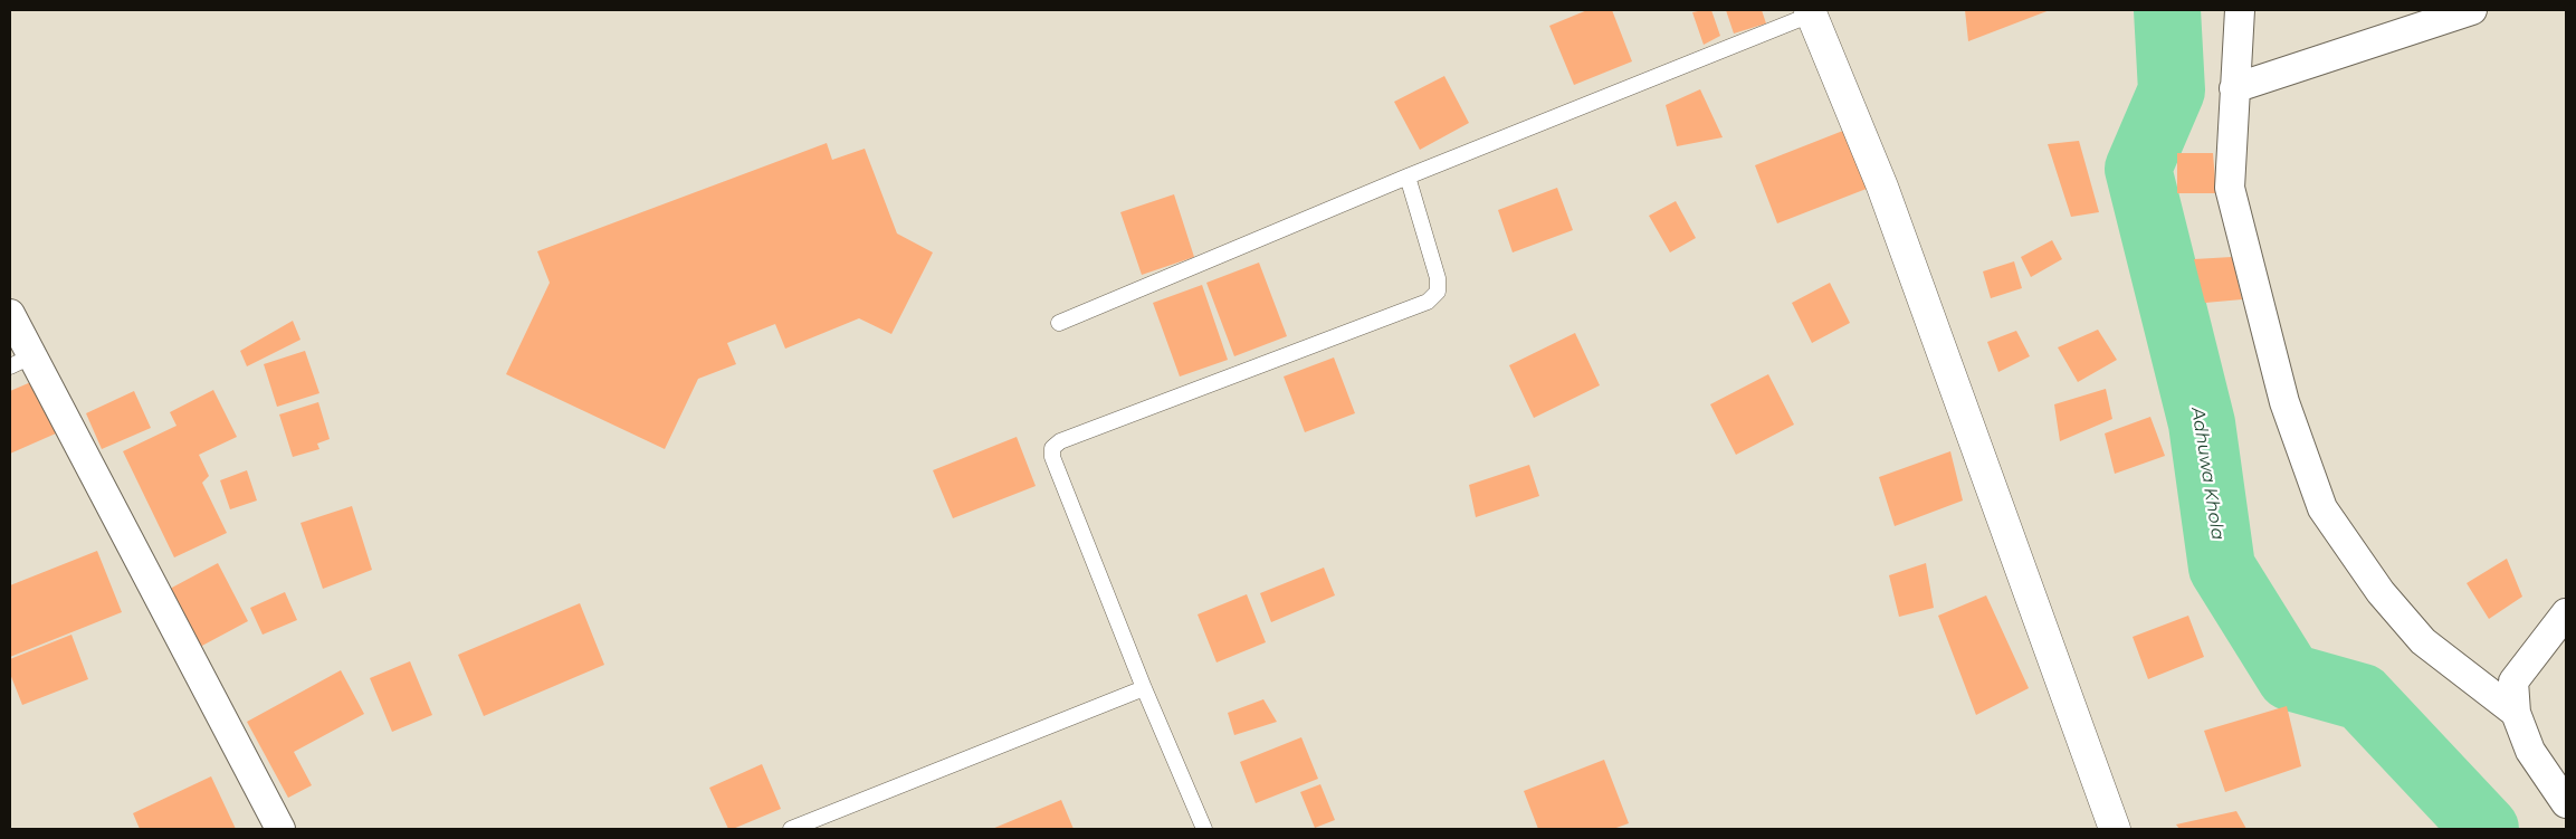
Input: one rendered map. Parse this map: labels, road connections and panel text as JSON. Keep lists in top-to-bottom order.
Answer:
{
  "water": ["Adhuwa Khola"]
}
